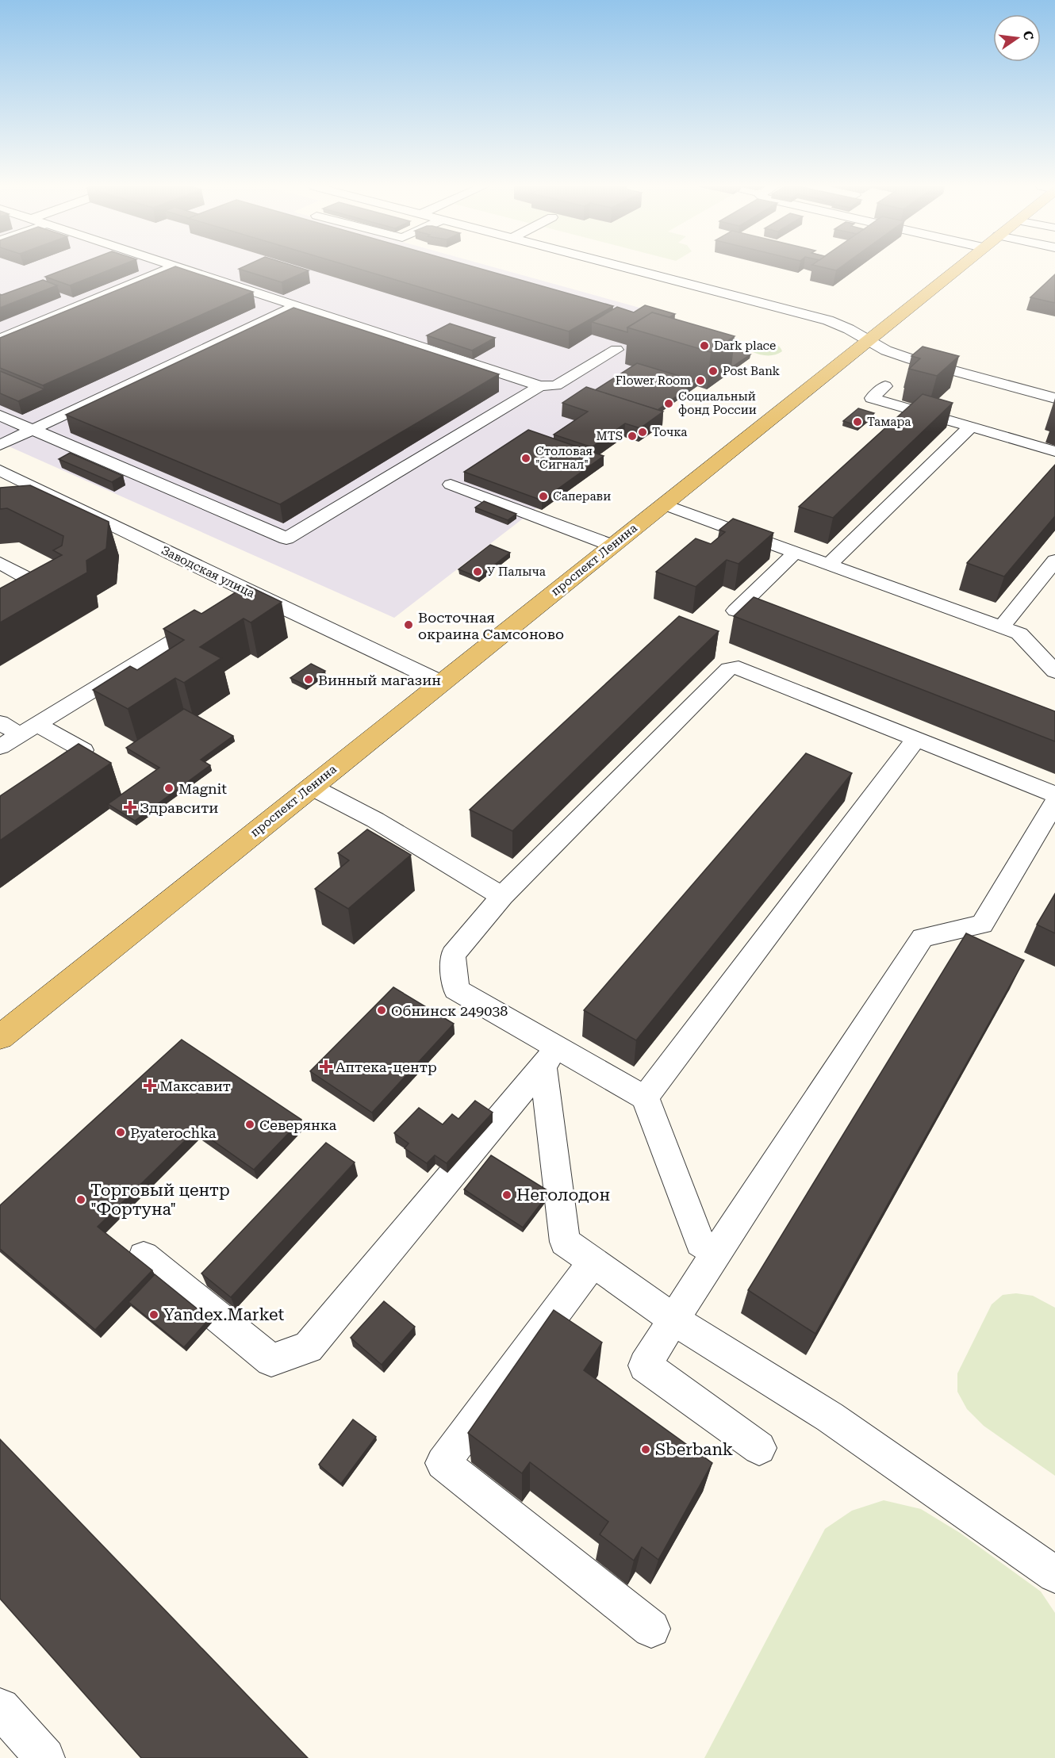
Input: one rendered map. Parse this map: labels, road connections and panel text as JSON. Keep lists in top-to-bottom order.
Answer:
{
  "streets": {
    "main road": ["проспект Ленина"],
    "street": ["Заводская улица"]
  },
  "crossings": [
    ["проспект Ленина", "Заводская улица"]
  ],
  "places": {
    "other": [
      "Dark place",
      "Post Bank",
      "Flower Room",
      "Социальный фонд России",
      "Тамара",
      "Точка",
      "MTS",
      "Столовая \"Сигнал\"",
      "Саперави",
      "У Палыча",
      "Восточная окраина Самсоново",
      "Винный магазин",
      "Magnit",
      "Обнинск 249038",
      "Северянка",
      "Pyaterochka",
      "Неголодон",
      "Торговый центр \"Фортуна\"",
      "Yandex.Market",
      "Sberbank"
    ],
    "health": ["Здравсити", "Аптека-центр", "Максавит"]
  },
  "north": "right"
}
